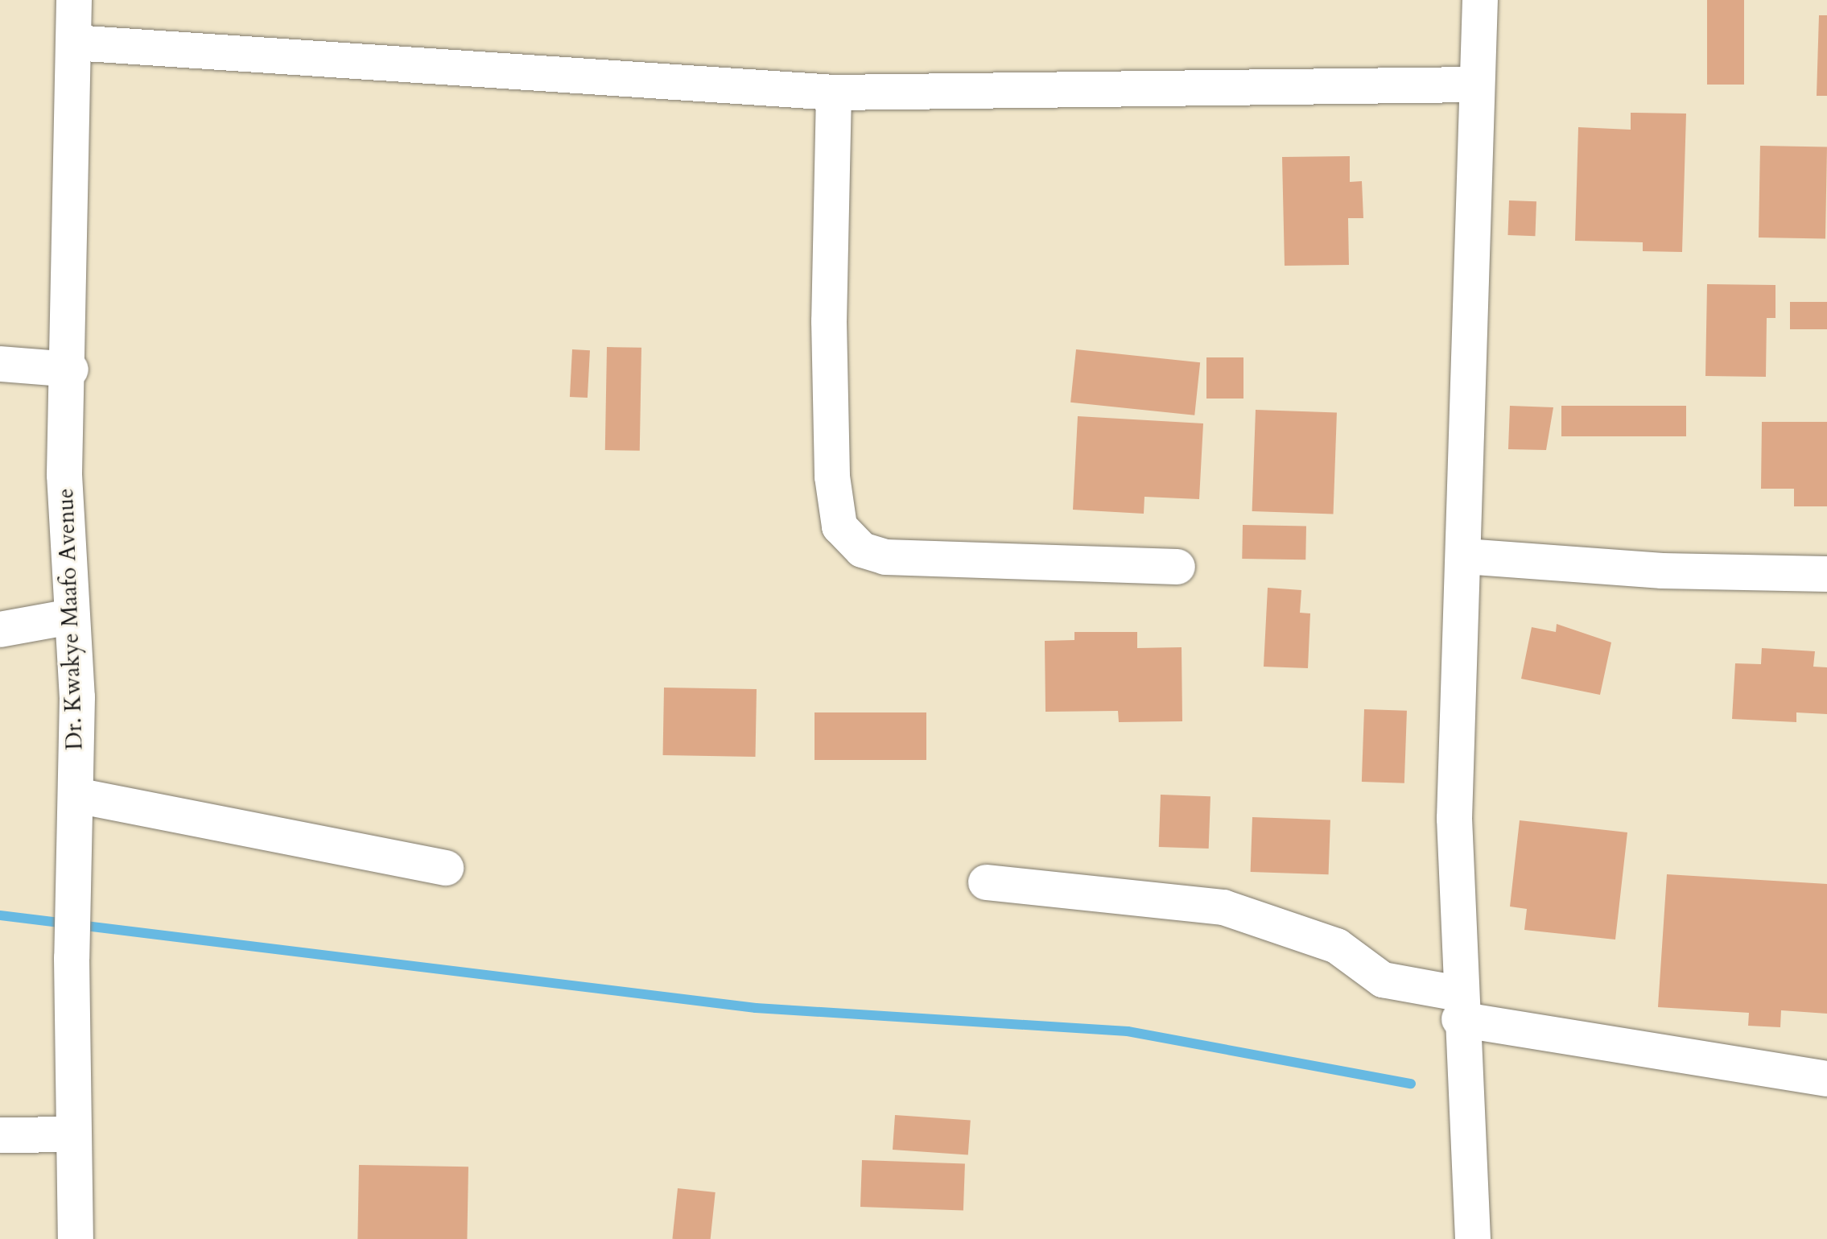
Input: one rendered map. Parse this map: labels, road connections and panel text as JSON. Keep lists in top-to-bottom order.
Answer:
{
  "streets": {
    "street": ["Dr. Kwakye Maafo Avenue"]
  }
}
